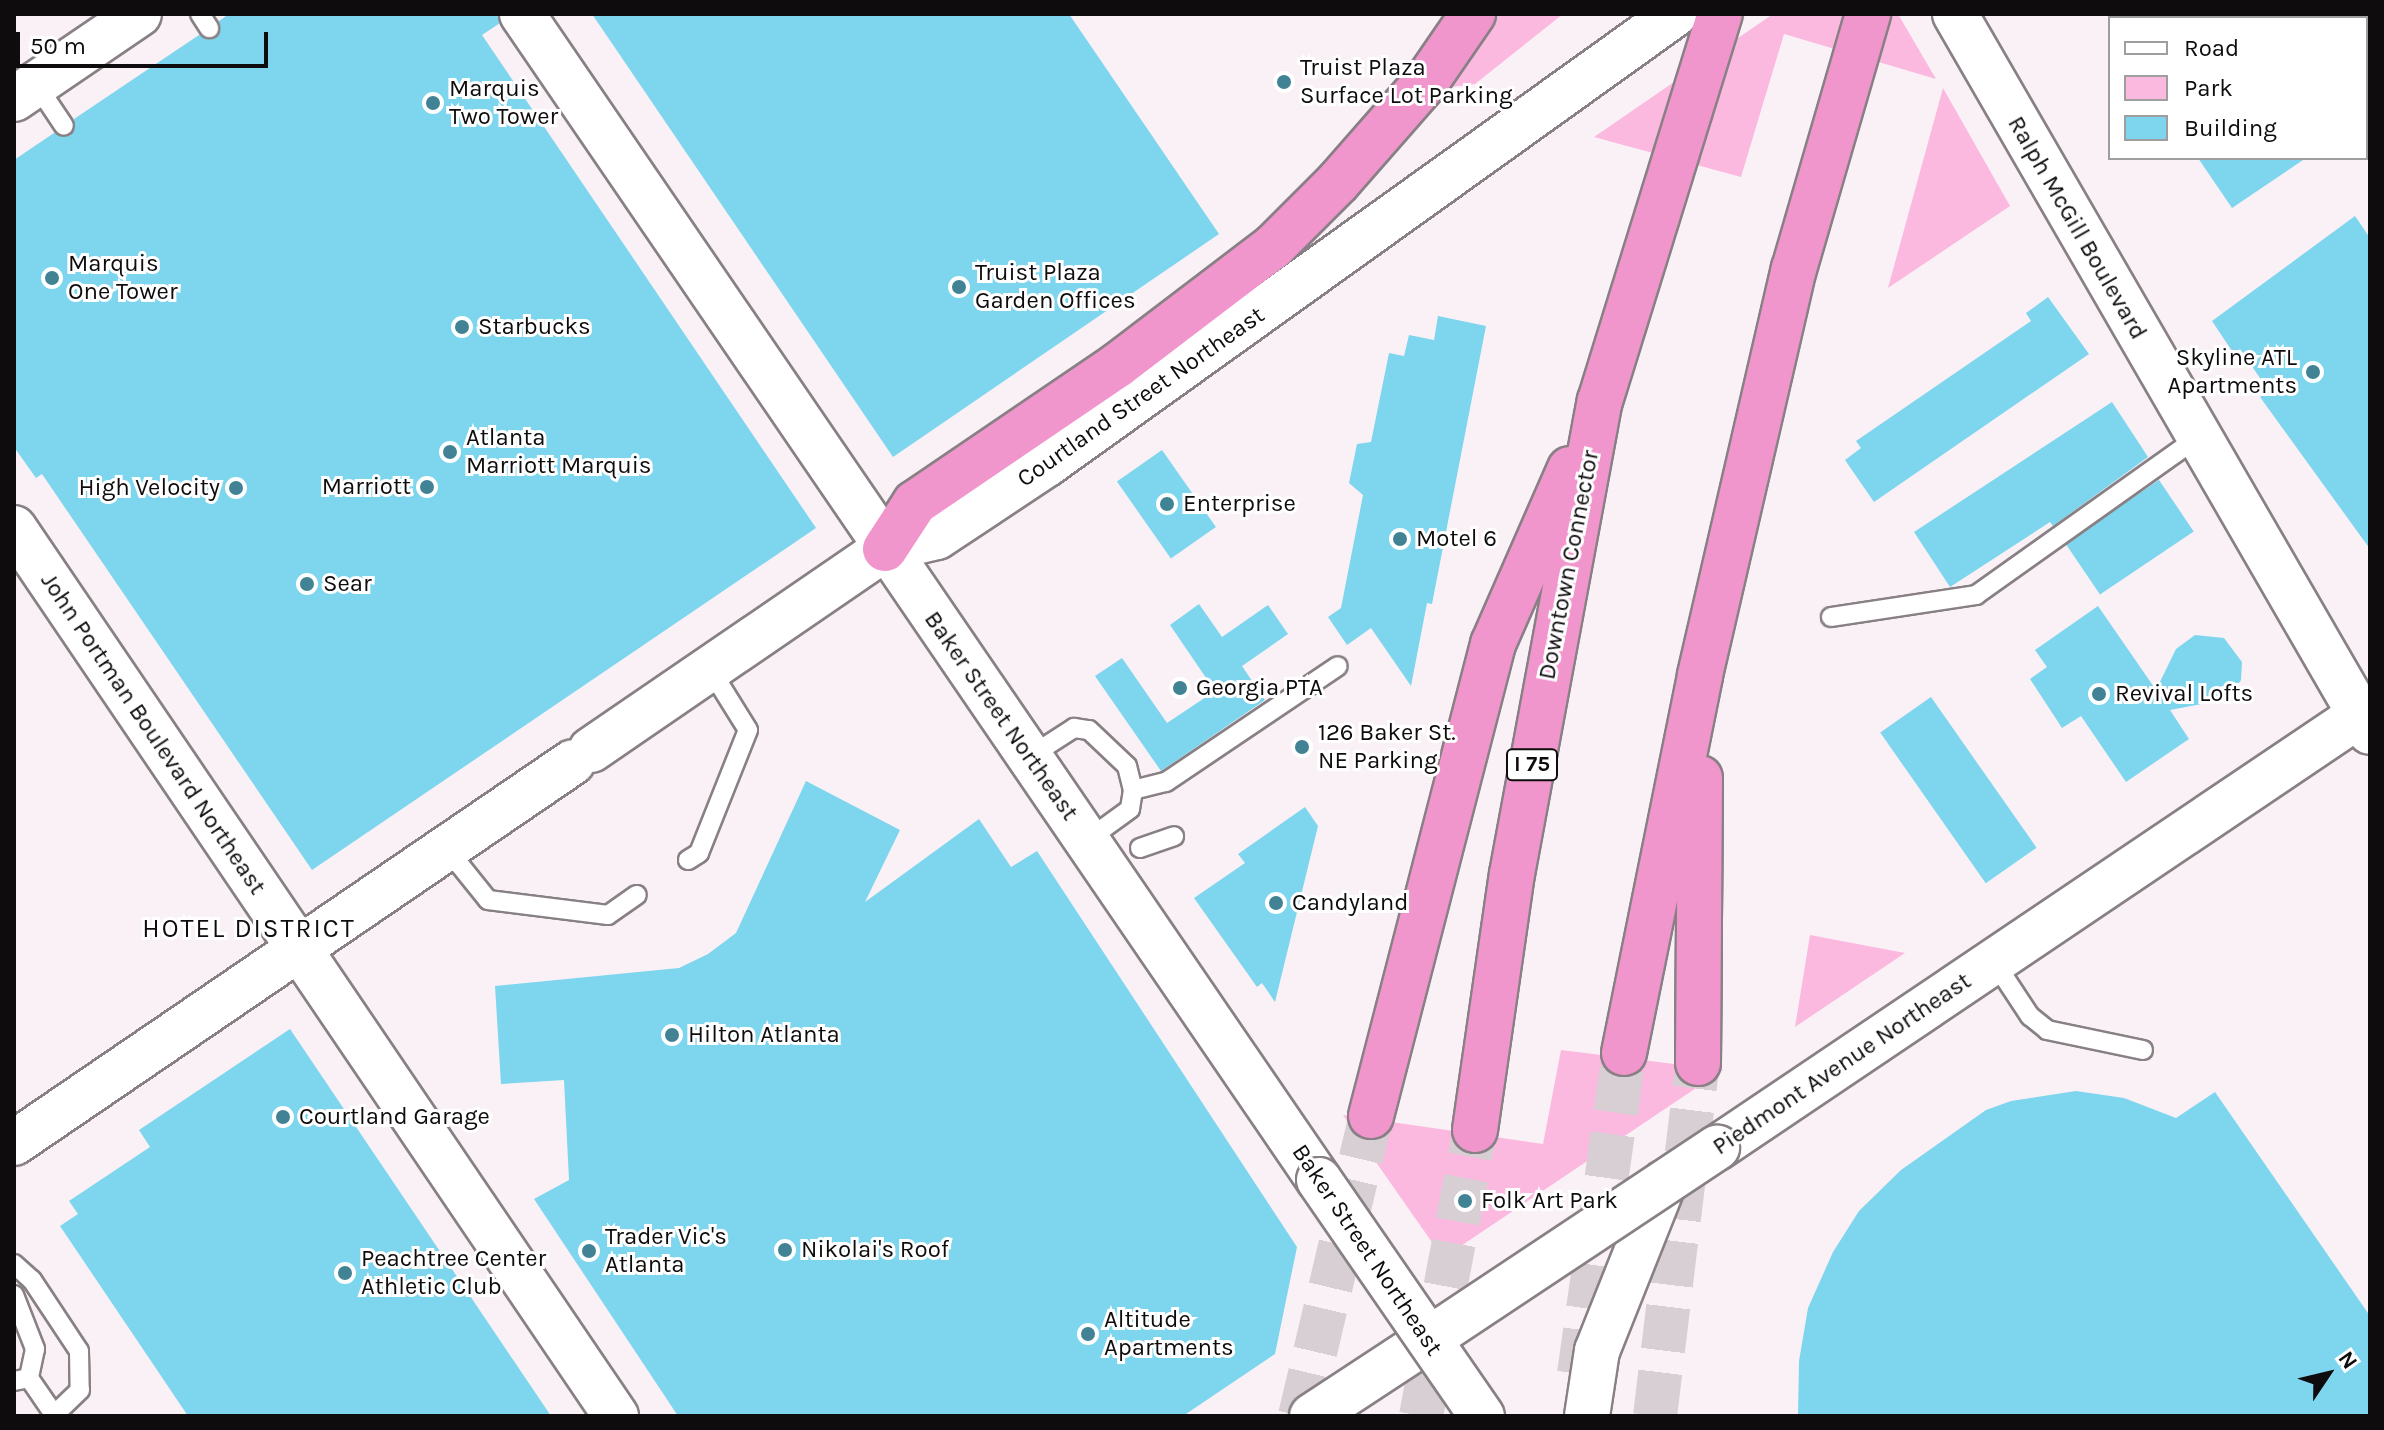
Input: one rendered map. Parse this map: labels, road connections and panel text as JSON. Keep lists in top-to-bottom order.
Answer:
{
  "streets": {
    "highway": ["Downtown Connector", "I 75"],
    "main road": [
      "Ralph McGill Boulevard",
      "Courtland Street Northeast",
      "Baker Street Northeast",
      "John Portman Boulevard Northeast",
      "Piedmont Avenue Northeast"
    ]
  },
  "crossings": [
    ["Ralph McGill Boulevard", "Piedmont Avenue Northeast"],
    ["Courtland Street Northeast", "Baker Street Northeast"],
    ["Courtland Street Northeast", "John Portman Boulevard Northeast"],
    ["Baker Street Northeast", "Piedmont Avenue Northeast"]
  ],
  "districts": ["HOTEL DISTRICT"],
  "places": [
    "Truist Plaza Surface Lot Parking",
    "Marquis Two Tower",
    "Marquis One Tower",
    "Truist Plaza Garden Offices",
    "Starbucks",
    "Skyline ATL Apartments",
    "Atlanta Marriott Marquis",
    "Marriott",
    "High Velocity",
    "Enterprise",
    "Motel 6",
    "Sear",
    "Georgia PTA",
    "Revival Lofts",
    "126 Baker St. NE Parking",
    "Candyland",
    "Hilton Atlanta",
    "Courtland Garage",
    "Folk Art Park",
    "Nikolai's Roof",
    "Trader Vic's Atlanta",
    "Peachtree Center Athletic Club",
    "Altitude Apartments"
  ],
  "legend": ["Road", "Park", "Building"],
  "scale_bar": "50 m",
  "north": "top right"
}
